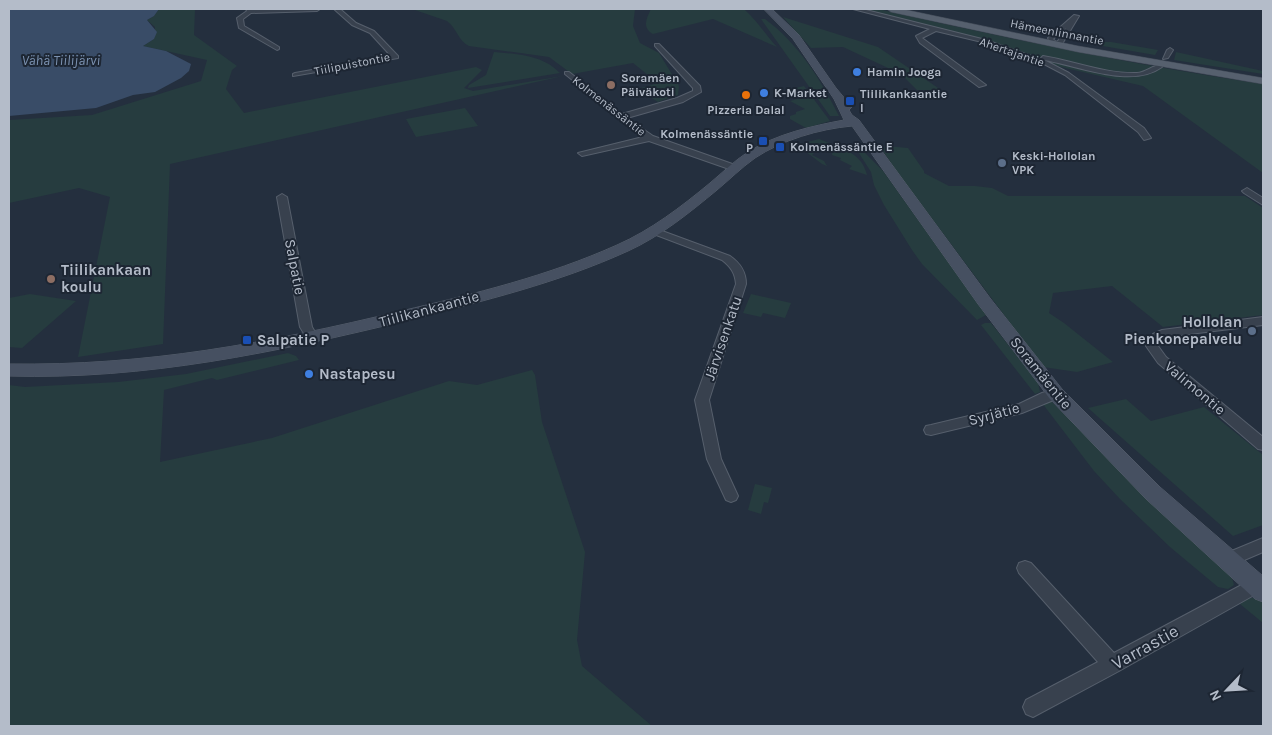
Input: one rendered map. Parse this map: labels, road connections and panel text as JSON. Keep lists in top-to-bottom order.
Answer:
{
  "streets": {
    "main road": ["Hämeenlinnantie"],
    "street": [
      "Ahertajantie",
      "Tiilipuistontie",
      "Kolmenässäntie",
      "Salpatie",
      "Tiilikankaantie",
      "Järvisenkatu",
      "Soramäentie",
      "Valimontie",
      "Syrjätie",
      "Varrastie"
    ]
  },
  "crossings": [
    ["Kolmenässäntie", "Tiilikankaantie"],
    ["Salpatie", "Tiilikankaantie"],
    ["Tiilikankaantie", "Järvisenkatu"],
    ["Tiilikankaantie", "Soramäentie"],
    ["Soramäentie", "Syrjätie"],
    ["Soramäentie", "Varrastie"]
  ],
  "water": ["Vähä Tiilijärvi"],
  "places": {
    "other": [
      "Hamin Jooga",
      "Soramäen Päiväkoti",
      "K-Market",
      "Pizzeria Dalal",
      "Keski-Hollolan VPK",
      "Tiilikankaan koulu",
      "Hollolan Pienkonepalvelu",
      "Nastapesu"
    ],
    "transit": [
      "Tiilikankaantie I",
      "Kolmenässäntie P",
      "Kolmenässäntie E",
      "Salpatie P"
    ]
  },
  "north": "bottom left"
}
